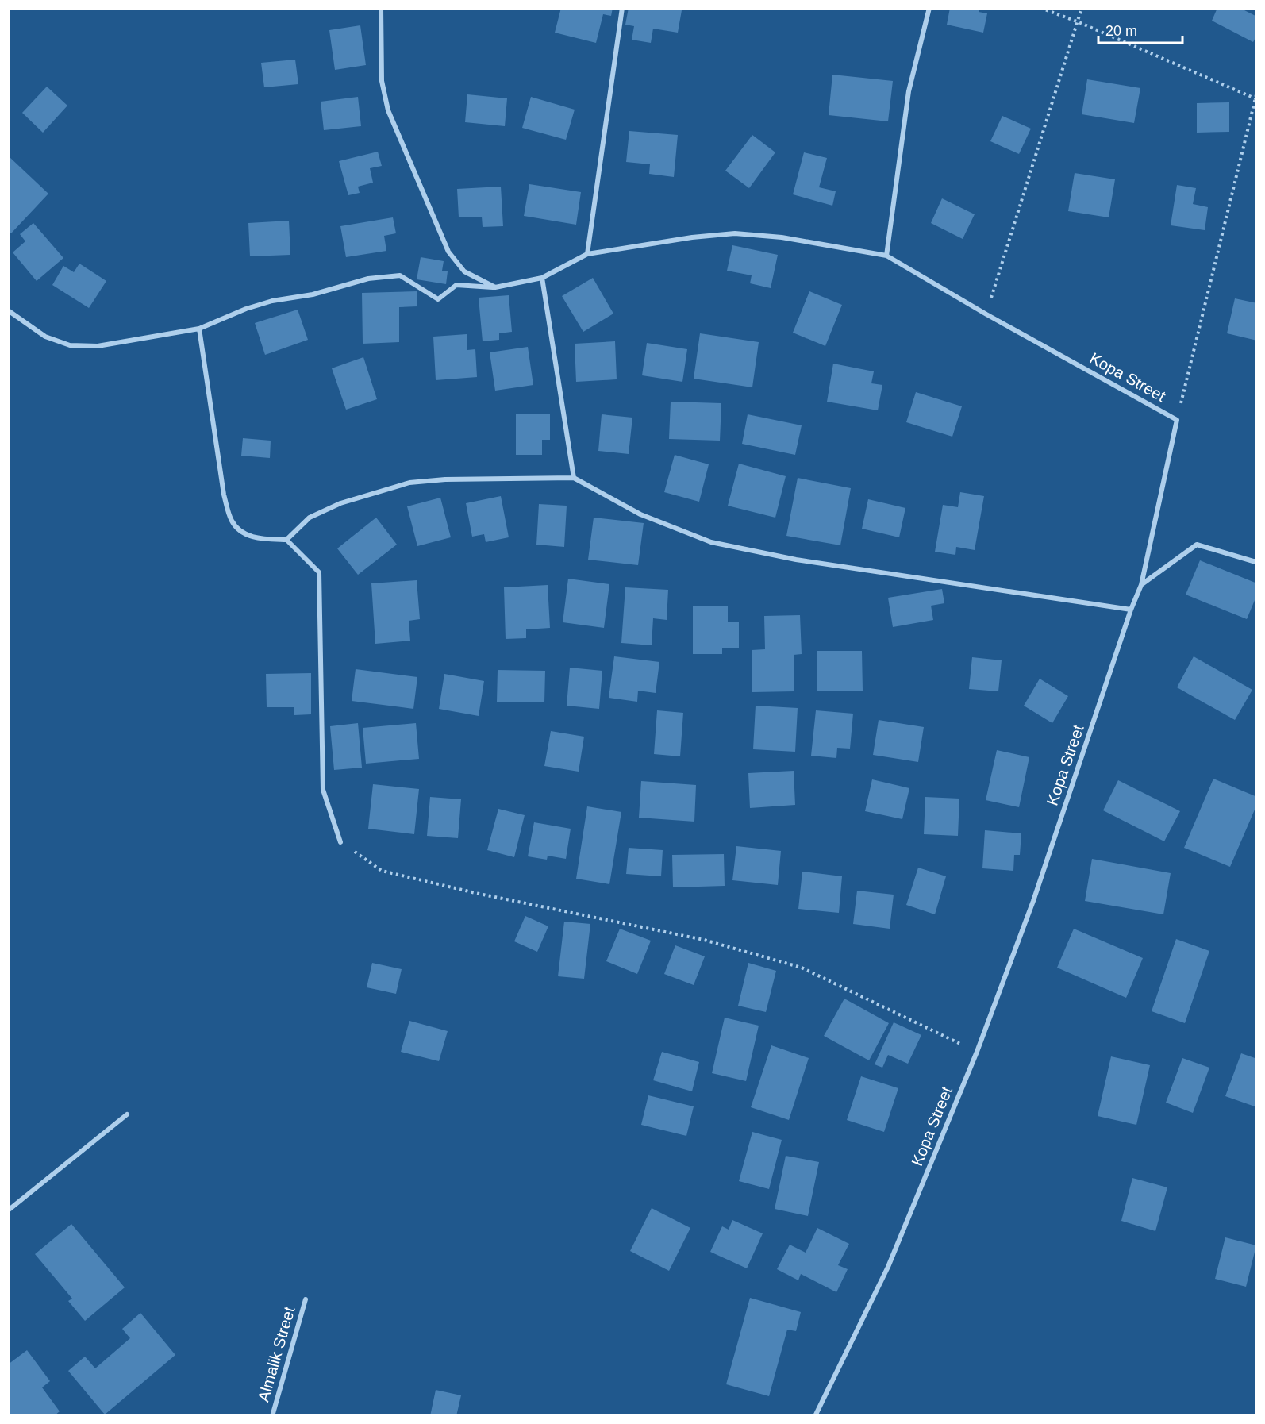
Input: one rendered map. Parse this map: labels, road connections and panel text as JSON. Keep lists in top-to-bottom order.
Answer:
{
  "streets": {
    "street": ["Kopa Street", "Almalik Street"]
  },
  "scale_bar": "20 m"
}
